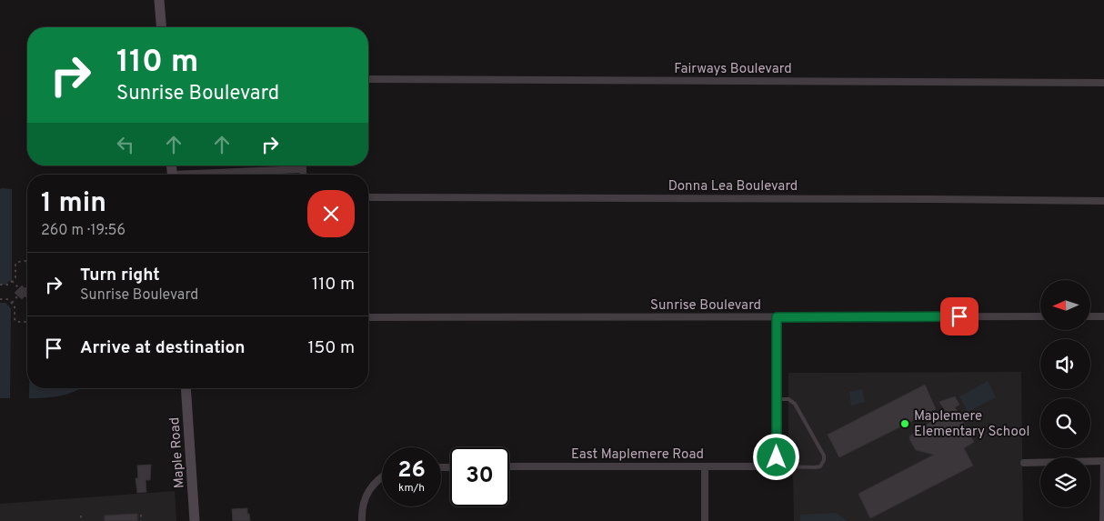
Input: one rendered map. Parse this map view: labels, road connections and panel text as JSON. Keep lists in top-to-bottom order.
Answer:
{
  "streets": {
    "main road": ["Maple Road"],
    "street": [
      "Fairways Boulevard",
      "Donna Lea Boulevard",
      "Sunrise Boulevard",
      "East Maplemere Road"
    ]
  },
  "places": ["Maplemere Elementary School"],
  "north": "left",
  "page": {
    "turn": ["110 m", "Sunrise Boulevard"],
    "heading": ["1 min", "260 m · 19:56"],
    "list": [
      {
        "name": "Turn right",
        "note": "Sunrise Boulevard",
        "value": "110 m"
      },
      {
        "name": "Arrive at destination",
        "value": "150 m"
      }
    ],
    "speed": "26 km/h",
    "limit": "30"
  }
}
